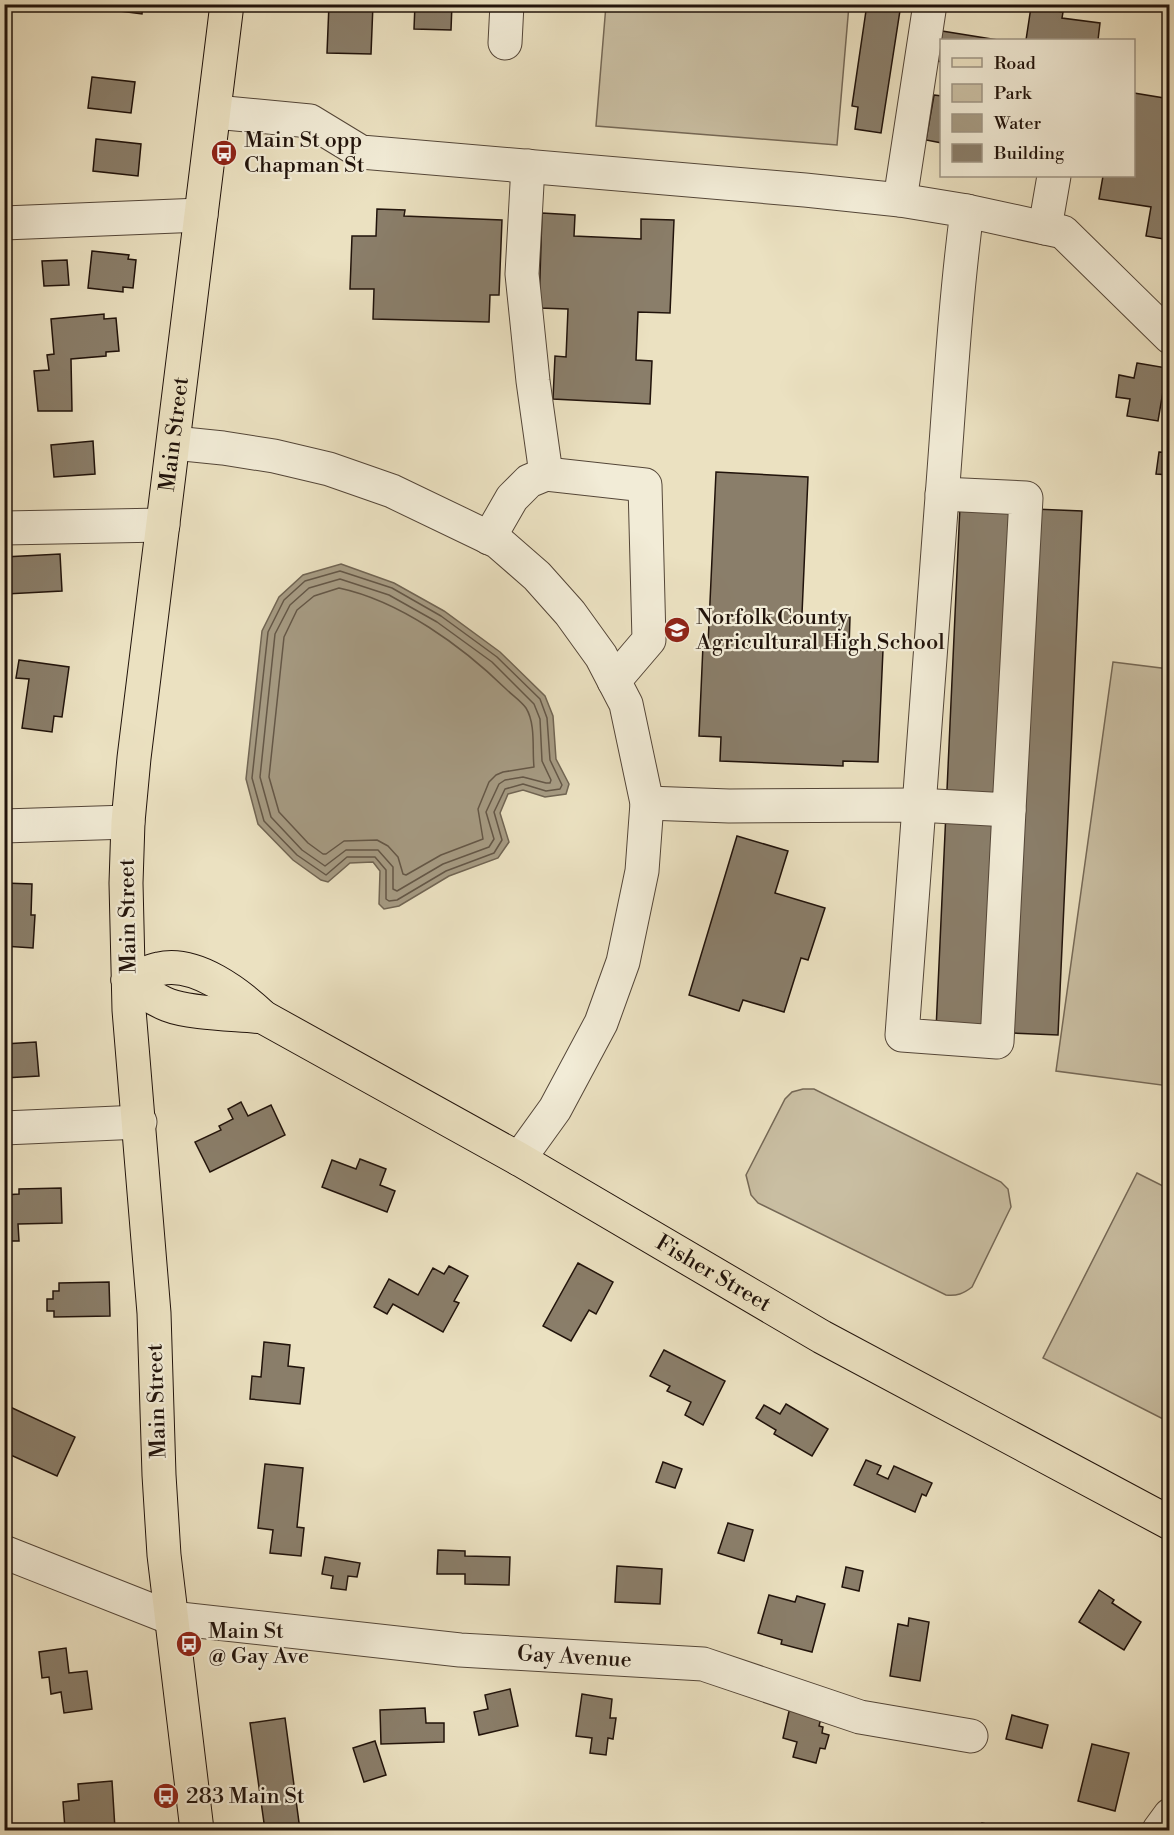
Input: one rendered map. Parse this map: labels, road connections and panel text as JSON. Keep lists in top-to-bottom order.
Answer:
{
  "streets": {
    "main road": ["Main Street", "Fisher Street"],
    "street": ["Gay Avenue"]
  },
  "crossings": [
    ["Main Street", "Fisher Street"],
    ["Main Street", "Gay Avenue"]
  ],
  "places": {
    "bus stop": ["Main St opp Chapman St", "Main St @ Gay Ave", "283 Main St"],
    "school or university": ["Norfolk County Agricultural High School"]
  },
  "legend": [
    "Road",
    "Park",
    "Water",
    "Building"
  ]
}
